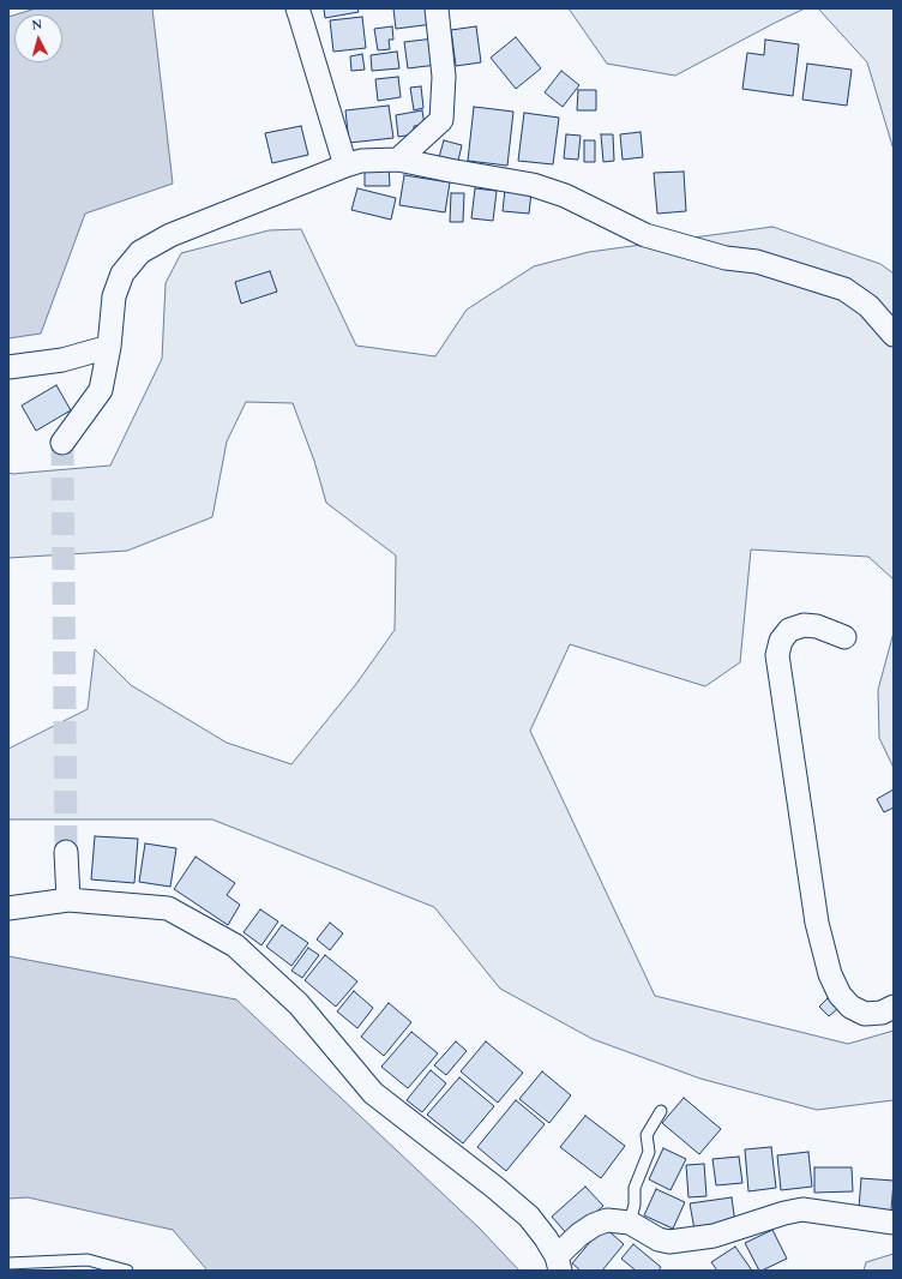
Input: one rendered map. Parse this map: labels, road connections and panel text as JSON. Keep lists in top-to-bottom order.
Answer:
{
  "north": "top"
}
